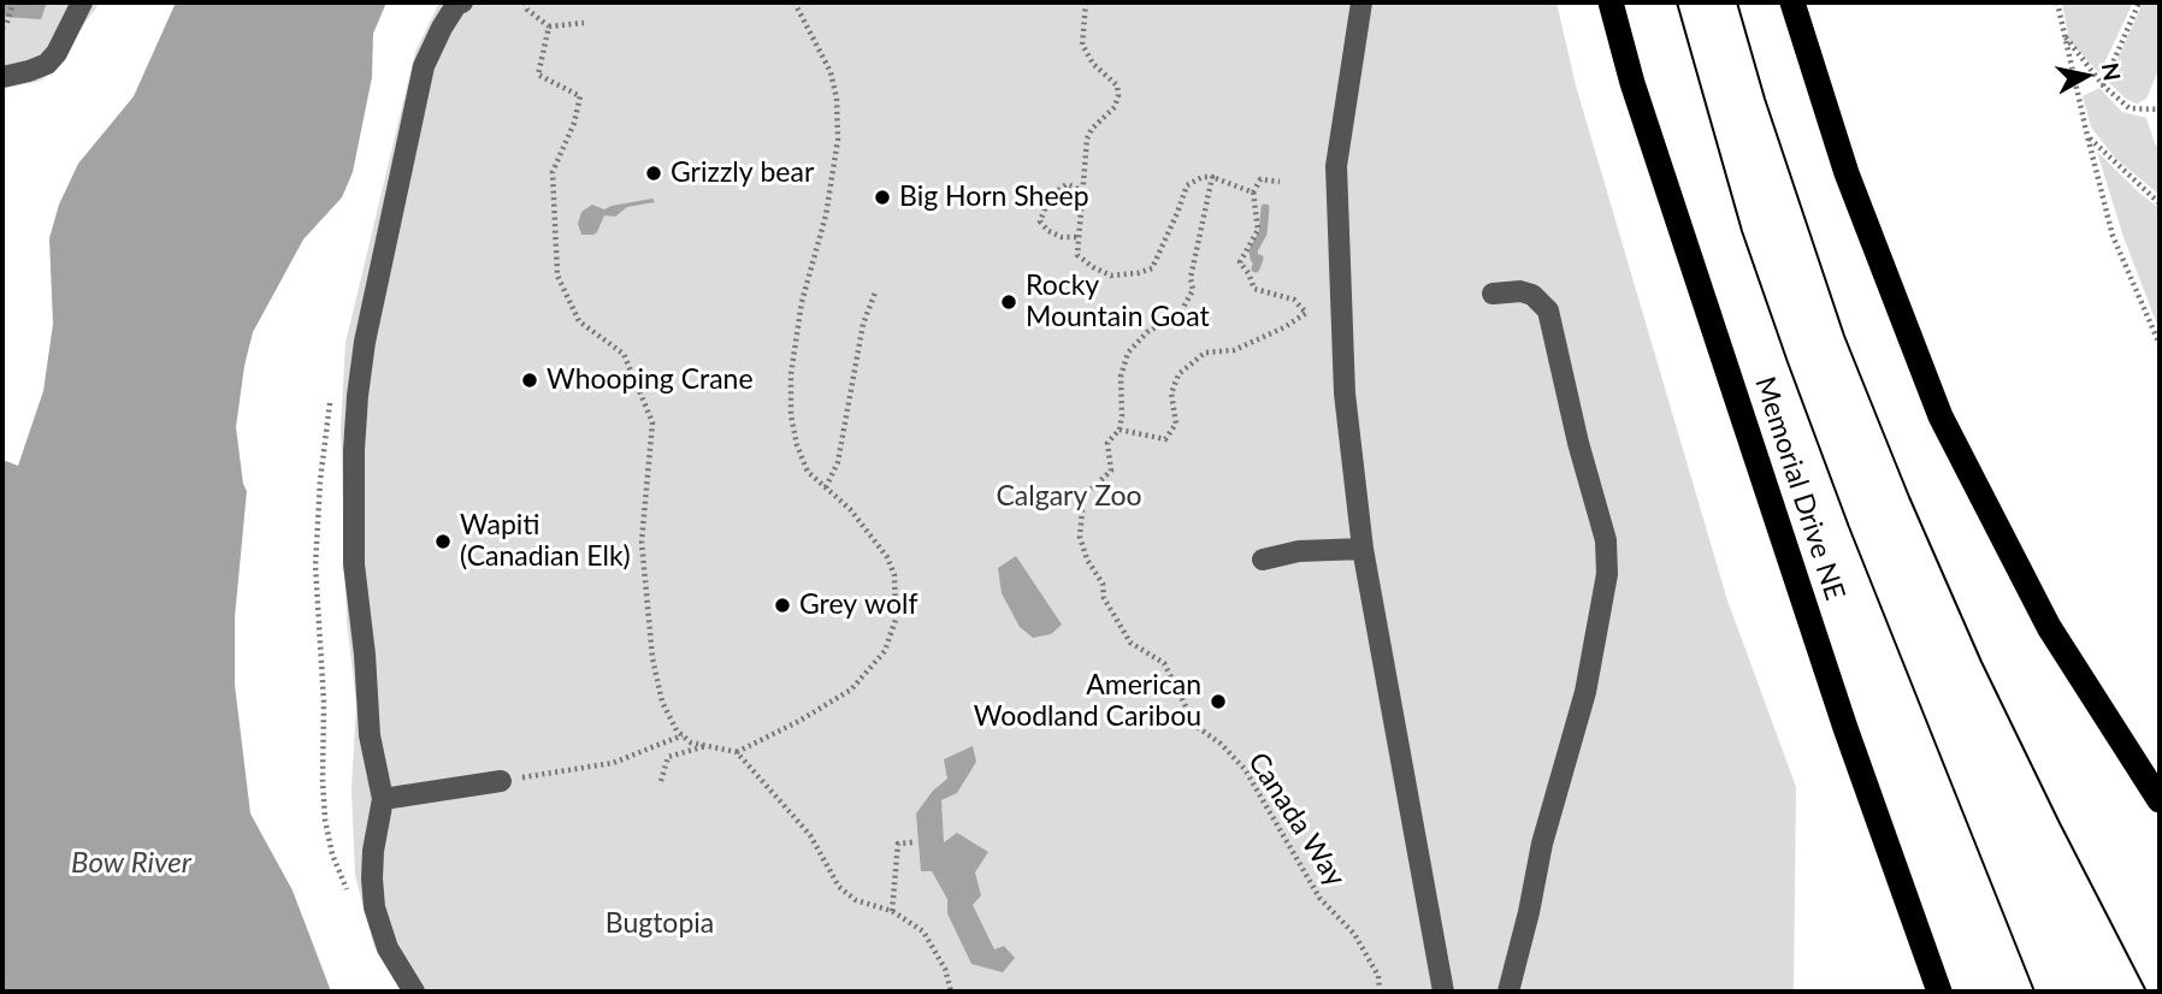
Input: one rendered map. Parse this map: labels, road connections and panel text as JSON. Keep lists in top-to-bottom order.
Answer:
{
  "streets": {
    "highway": ["Memorial Drive NE"],
    "path": ["Canada Way"]
  },
  "water": ["Bow River"],
  "parks": ["Calgary Zoo", "Bugtopia"],
  "places": [
    "Grizzly bear",
    "Big Horn Sheep",
    "Rocky Mountain Goat",
    "Whooping Crane",
    "Wapiti (Canadian Elk)",
    "Grey wolf",
    "American Woodland Caribou"
  ],
  "north": "right"
}
